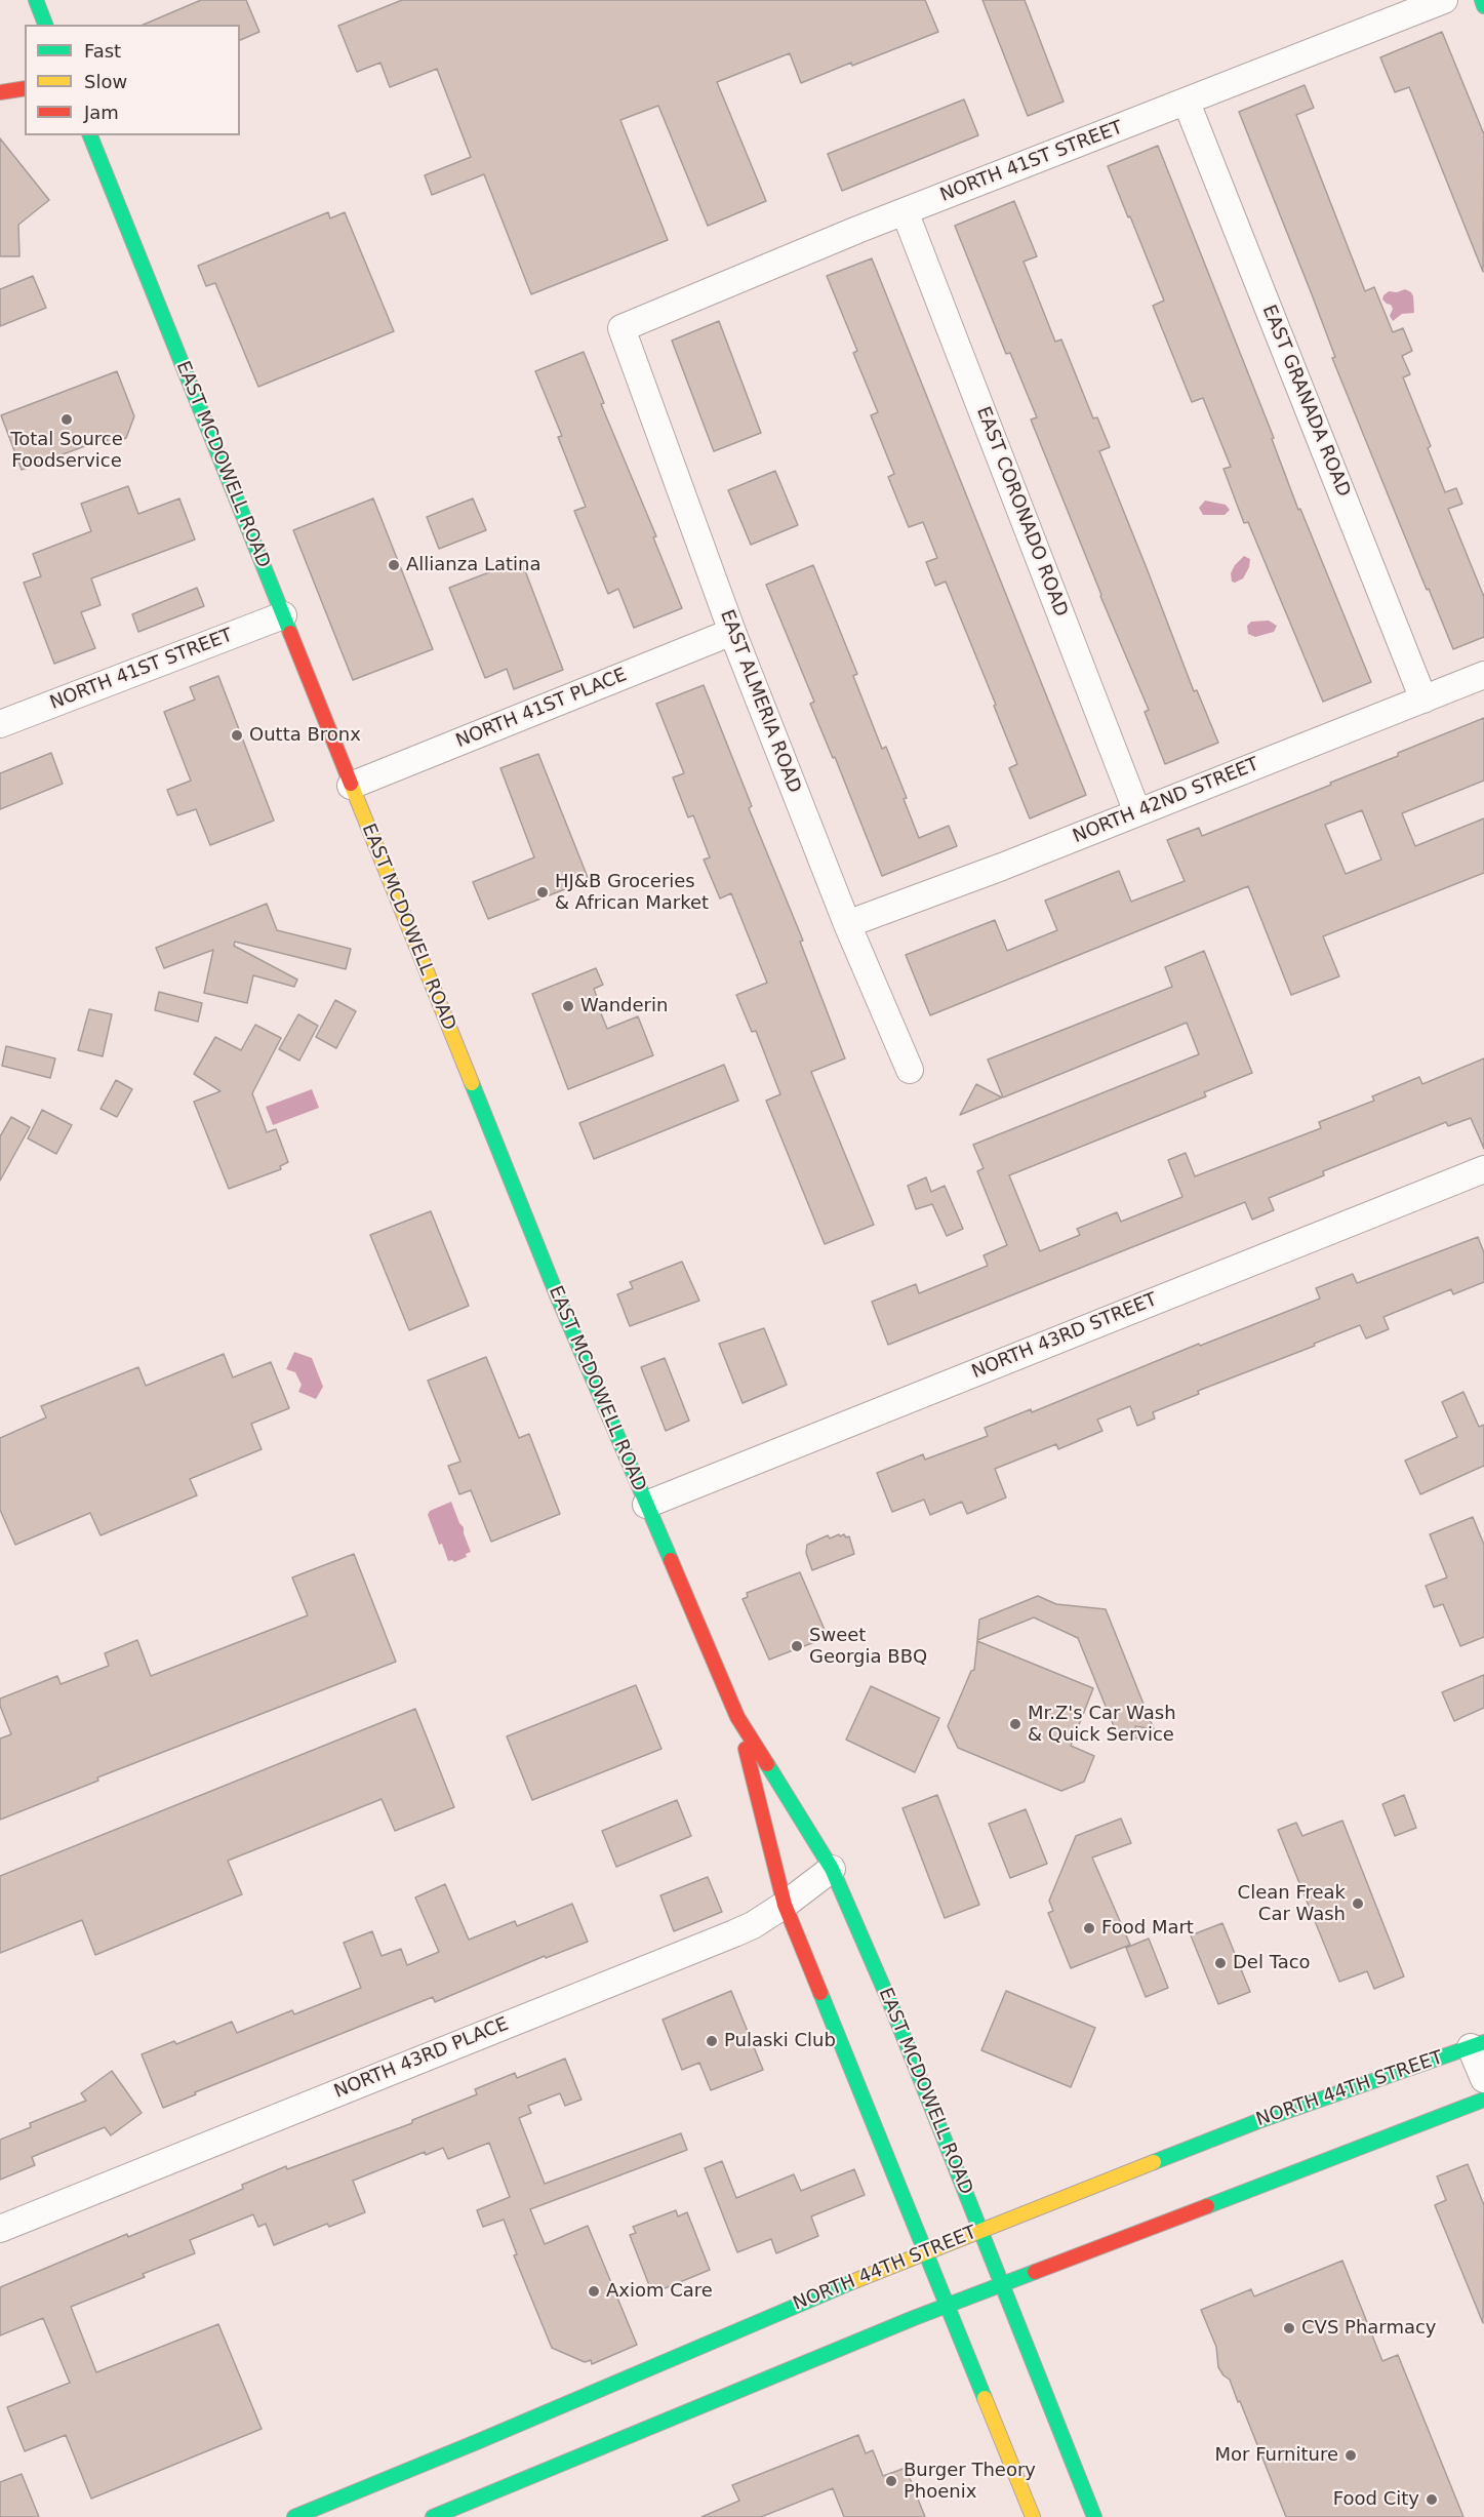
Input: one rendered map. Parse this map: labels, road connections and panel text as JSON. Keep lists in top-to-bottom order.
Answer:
{
  "streets": {
    "main road": ["EAST MCDOWELL ROAD", "NORTH 44TH STREET"],
    "street": [
      "NORTH 41ST STREET",
      "EAST GRANADA ROAD",
      "EAST CORONADO ROAD",
      "EAST ALMERIA ROAD",
      "NORTH 41ST PLACE",
      "NORTH 42ND STREET",
      "NORTH 43RD STREET",
      "NORTH 43RD PLACE"
    ]
  },
  "crossings": [
    ["NORTH 41ST STREET", "EAST GRANADA ROAD"],
    ["NORTH 41ST STREET", "EAST MCDOWELL ROAD"],
    ["NORTH 41ST STREET", "EAST CORONADO ROAD"],
    ["NORTH 41ST STREET", "EAST ALMERIA ROAD"],
    ["EAST GRANADA ROAD", "NORTH 42ND STREET"],
    ["EAST MCDOWELL ROAD", "NORTH 41ST PLACE"],
    ["EAST MCDOWELL ROAD", "NORTH 43RD STREET"],
    ["EAST MCDOWELL ROAD", "NORTH 43RD PLACE"],
    ["EAST MCDOWELL ROAD", "NORTH 44TH STREET"],
    ["EAST CORONADO ROAD", "NORTH 42ND STREET"],
    ["EAST ALMERIA ROAD", "NORTH 41ST PLACE"],
    ["EAST ALMERIA ROAD", "NORTH 42ND STREET"]
  ],
  "places": [
    "Total Source Foodservice",
    "Allianza Latina",
    "Outta Bronx",
    "HJ&B Groceries & African Market",
    "Wanderin",
    "Sweet Georgia BBQ",
    "Mr.Z's Car Wash & Quick Service",
    "Clean Freak Car Wash",
    "Food Mart",
    "Del Taco",
    "Pulaski Club",
    "Axiom Care",
    "CVS Pharmacy",
    "Mor Furniture",
    "Burger Theory Phoenix",
    "Food City"
  ],
  "legend": ["Fast", "Slow", "Jam"]
}
